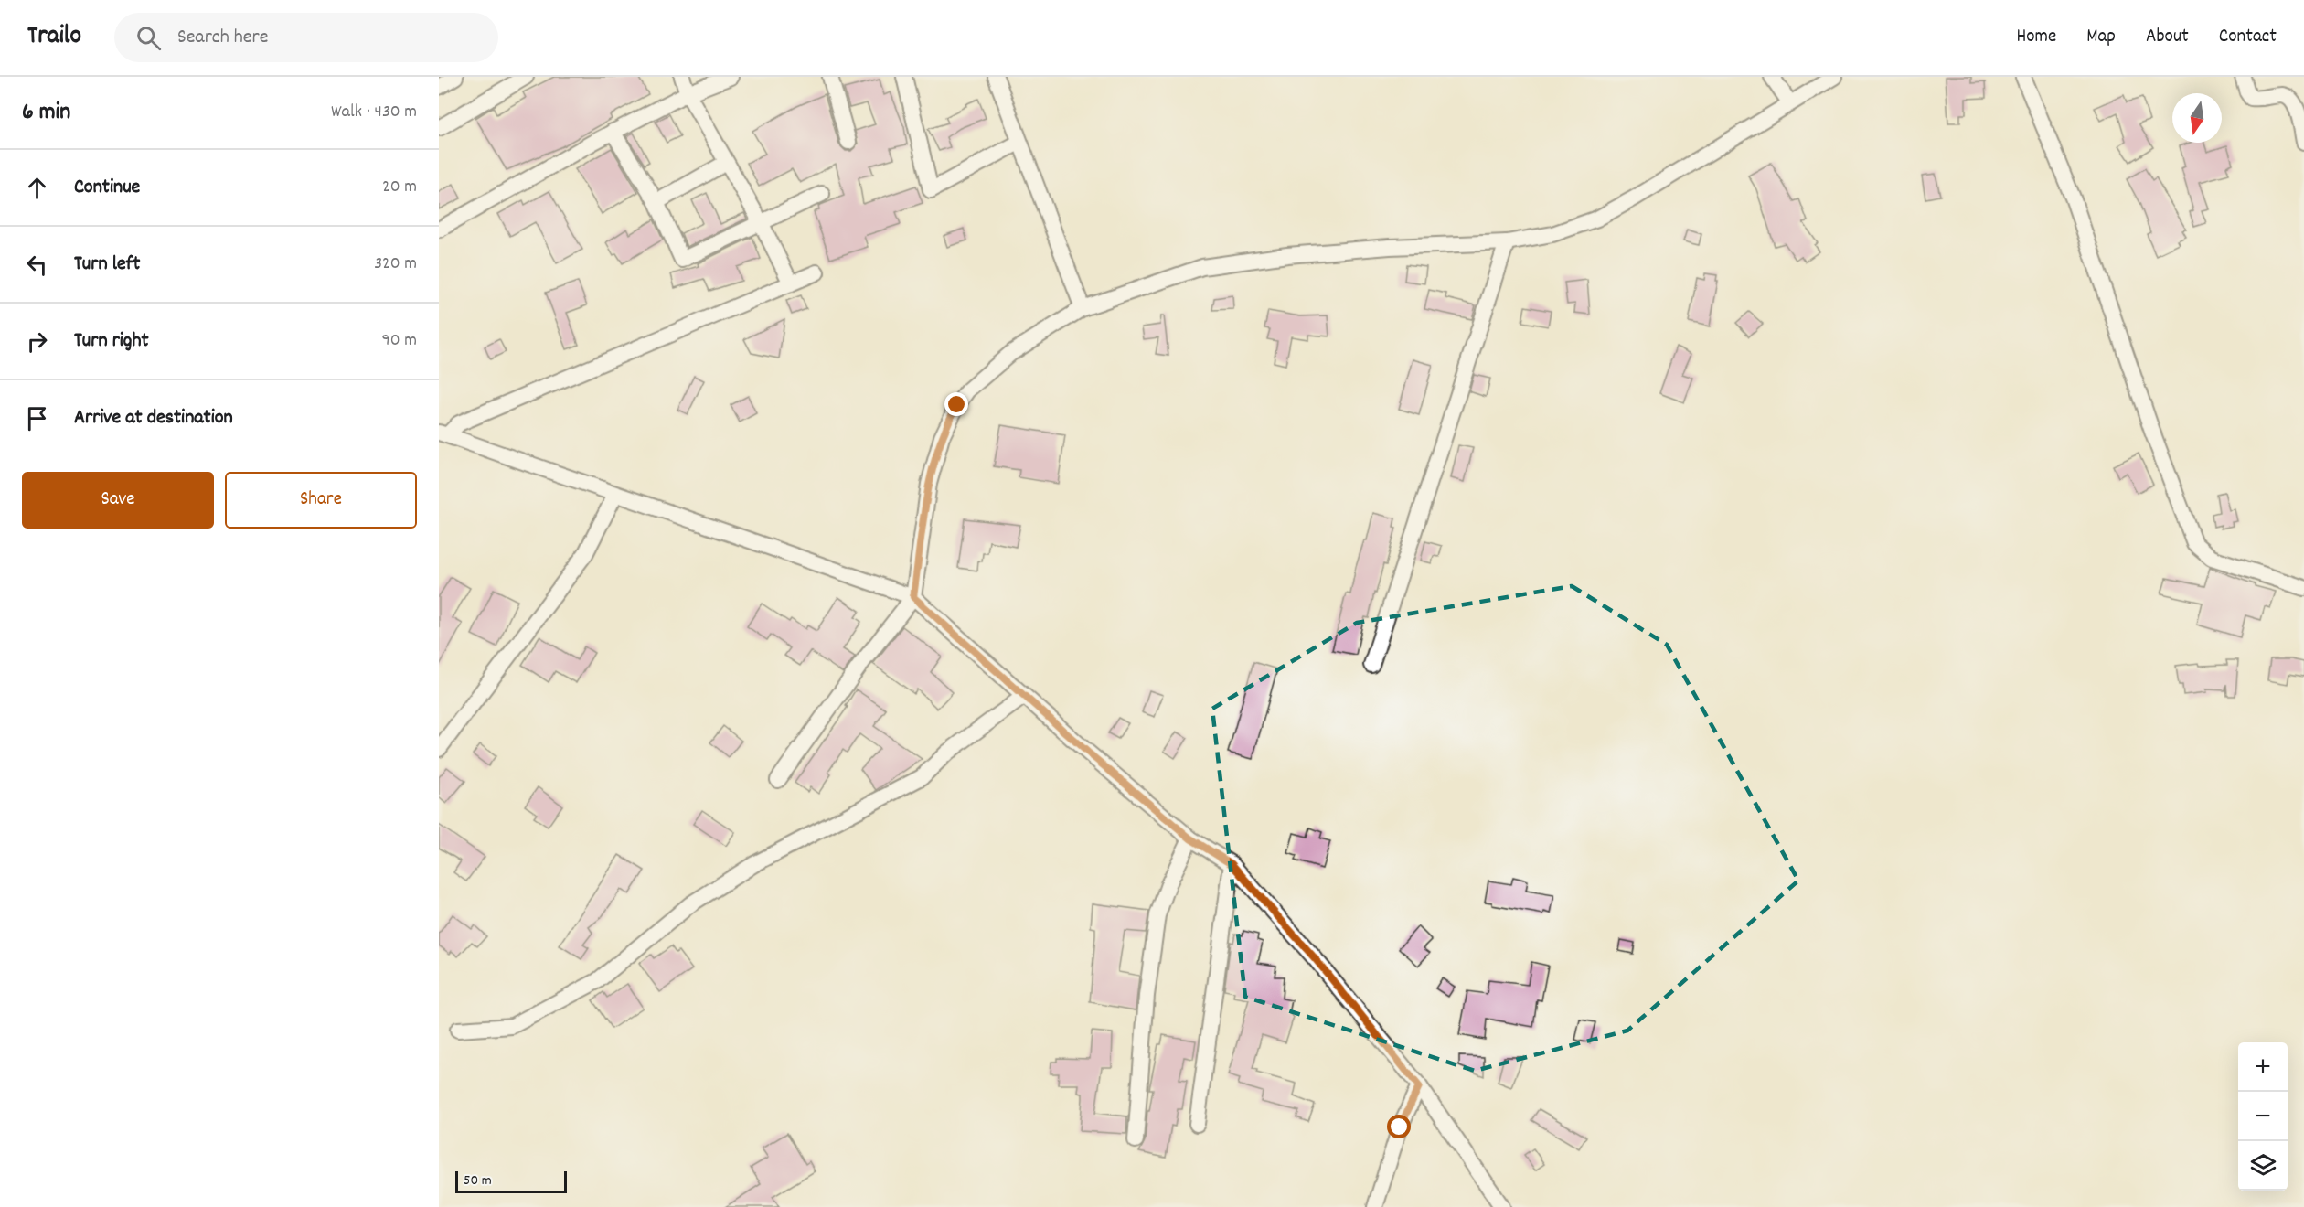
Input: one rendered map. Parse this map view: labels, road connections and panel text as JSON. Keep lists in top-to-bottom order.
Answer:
{
  "scale_bar": "50 m",
  "north": "bottom",
  "page": {
    "header": "Trailo",
    "search": "Search here",
    "nav": [
      "Home",
      "Map",
      "About",
      "Contact"
    ],
    "heading": ["6 min", "Walk · 430 m"],
    "list": [
      ["Continue", "20 m"],
      ["Turn left", "320 m"],
      ["Turn right", "90 m"],
      "Arrive at destination"
    ],
    "buttons": ["Save", "Share"],
    "map_buttons": ["+", "−"],
    "scale": "50 m"
  }
}
